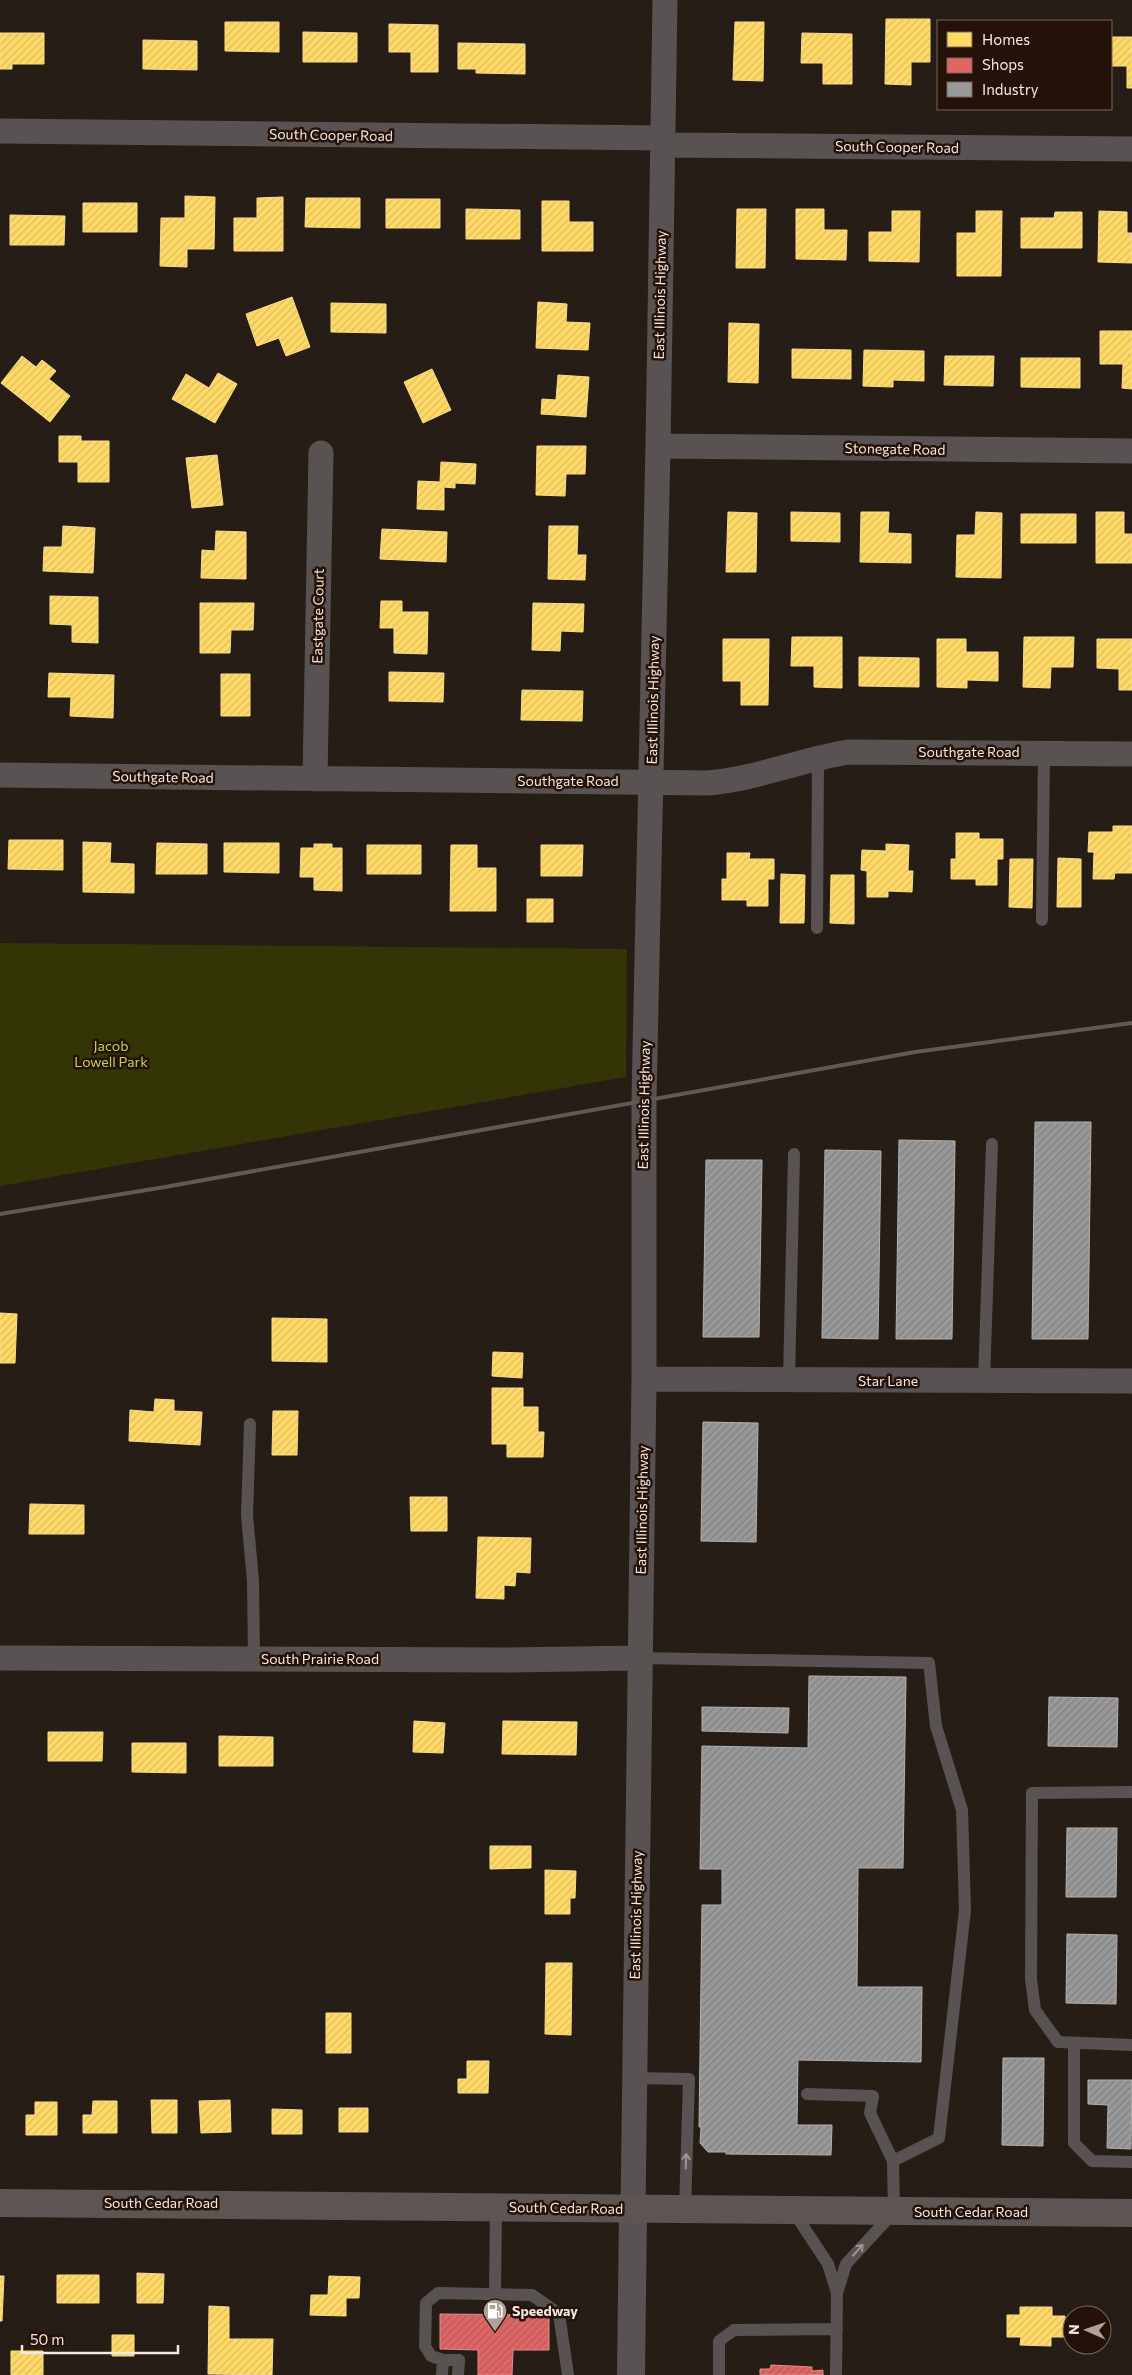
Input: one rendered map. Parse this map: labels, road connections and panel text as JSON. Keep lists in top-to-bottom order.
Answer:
{
  "streets": {
    "main road": ["South Cedar Road"],
    "street": [
      "South Cooper Road",
      "East Illinois Highway",
      "Stonegate Road",
      "Eastgate Court",
      "Southgate Road",
      "Star Lane",
      "South Prairie Road"
    ]
  },
  "crossings": [
    ["South Cooper Road", "East Illinois Highway"],
    ["East Illinois Highway", "Stonegate Road"],
    ["East Illinois Highway", "Southgate Road"],
    ["East Illinois Highway", "Star Lane"],
    ["East Illinois Highway", "South Prairie Road"],
    ["East Illinois Highway", "South Cedar Road"],
    ["Eastgate Court", "Southgate Road"]
  ],
  "parks": ["Jacob Lowell Park"],
  "places": {
    "fuel station": ["Speedway"]
  },
  "legend": ["Homes", "Shops", "Industry"],
  "scale_bar": "50 m",
  "north": "left"
}
